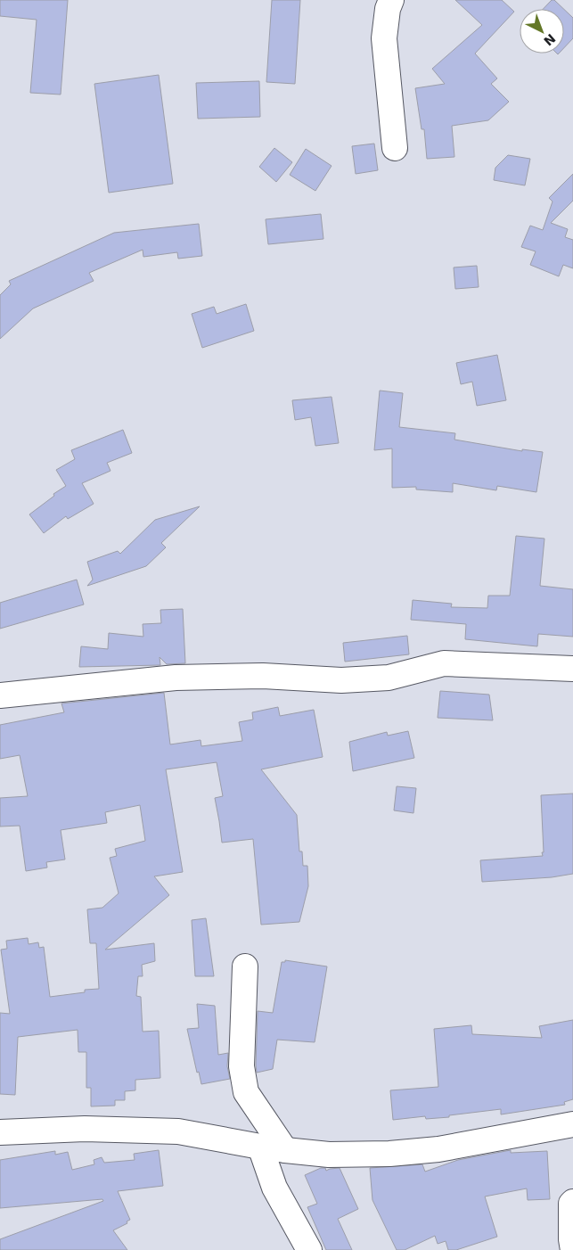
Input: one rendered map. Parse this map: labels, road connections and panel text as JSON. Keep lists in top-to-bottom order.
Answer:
{
  "north": "bottom right"
}
